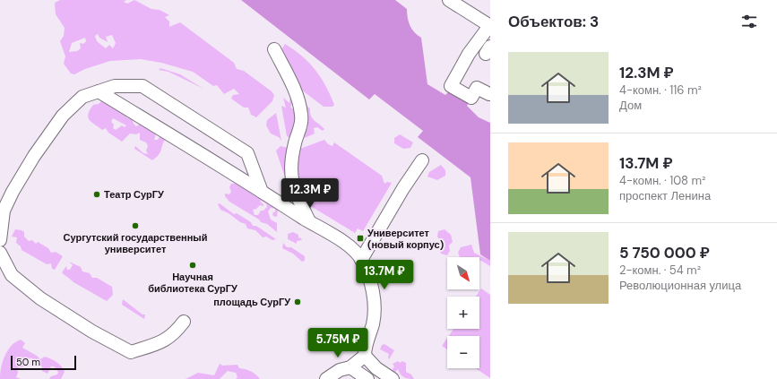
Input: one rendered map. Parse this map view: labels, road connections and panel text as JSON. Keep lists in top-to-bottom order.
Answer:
{
  "places": {
    "other": [
      "Театр СурГУ",
      "Сургутский государственный университет",
      "Научная библиотека СурГУ",
      "площадь СурГУ"
    ],
    "transit": ["Университет (новый корпус)"]
  },
  "scale_bar": "50 m",
  "north": "bottom right",
  "page": {
    "heading": "Объектов: 3",
    "list": [
      {
        "name": "12.3M ₽",
        "note": "4-комн. · 116 m² · Дом"
      },
      {
        "name": "13.7M ₽",
        "note": "4-комн. · 108 m² · проспект Ленина"
      },
      {
        "name": "5 750 000 ₽",
        "note": "2-комн. · 54 m² · Революционная улица"
      }
    ],
    "price": ["12.3M ₽", "13.7M ₽", "5.75M ₽"],
    "map_buttons": ["+", "−"],
    "scale": "50 m"
  }
}
